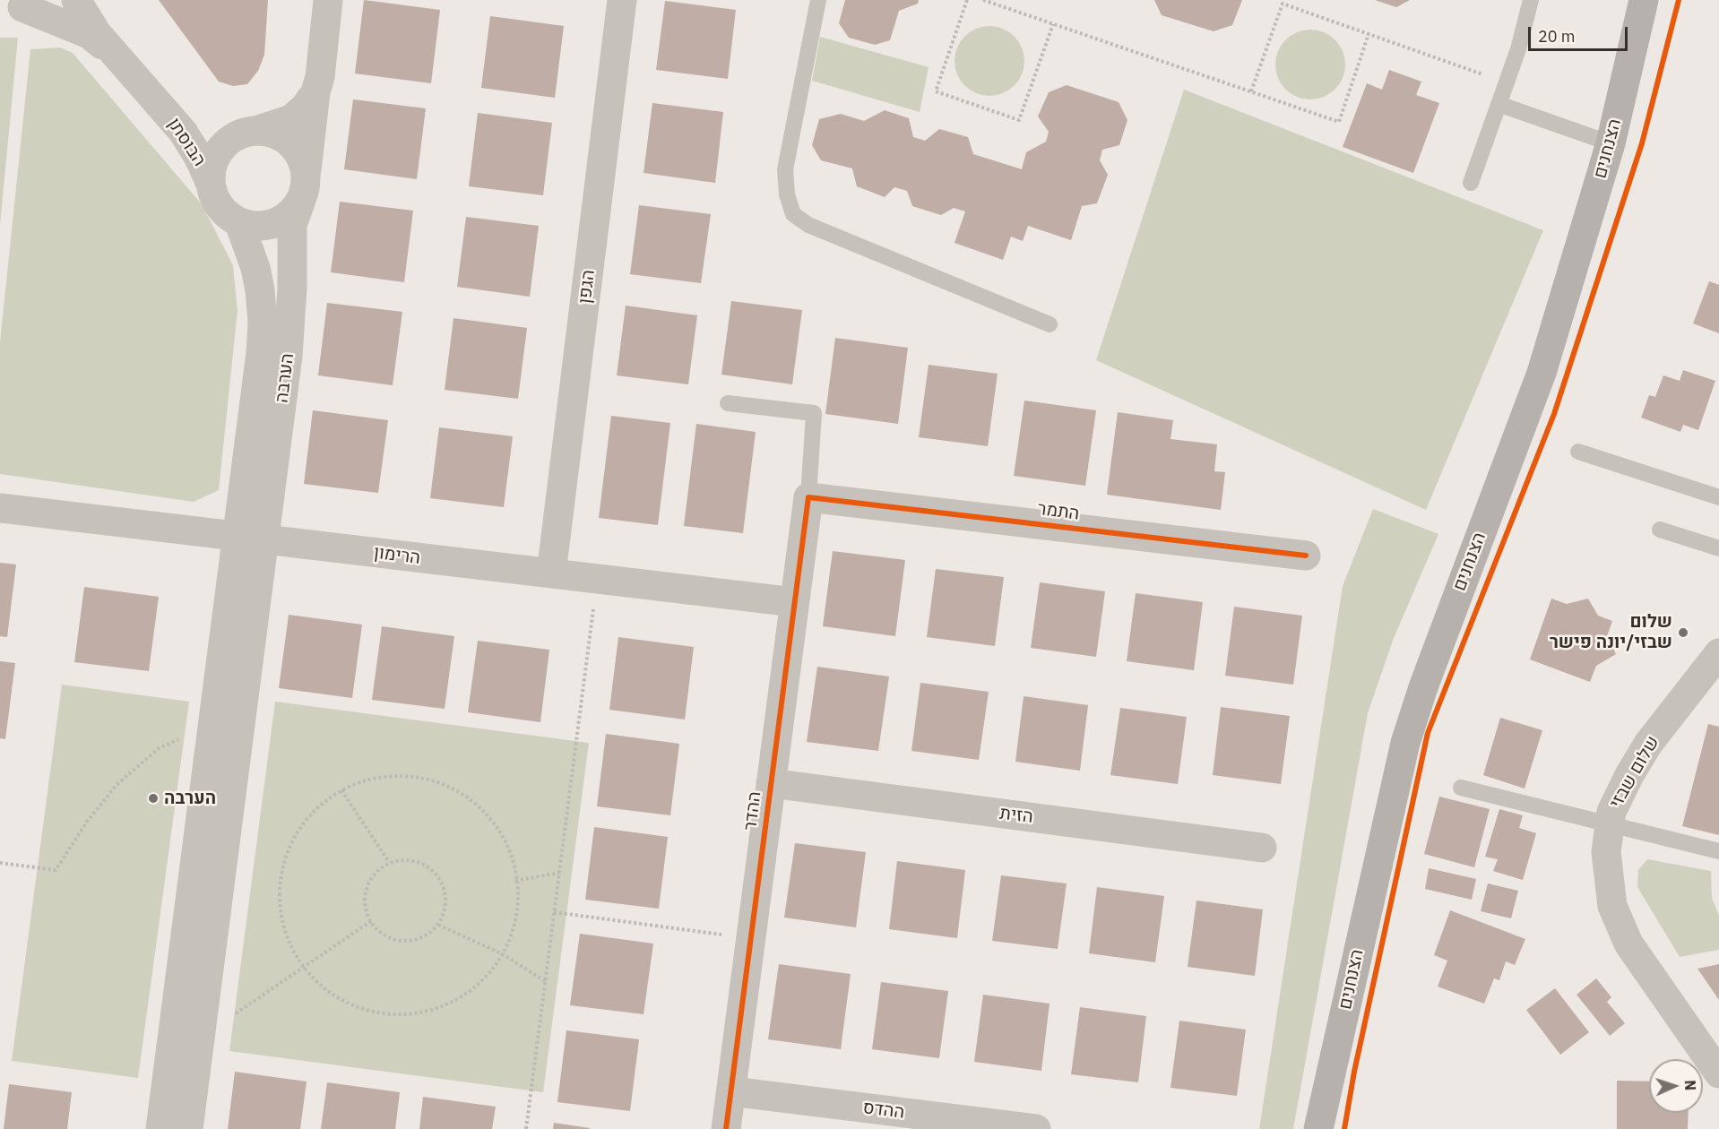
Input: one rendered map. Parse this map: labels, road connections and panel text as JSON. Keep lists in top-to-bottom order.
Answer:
{
  "streets": {
    "main road": ["הצנחנים"],
    "street": [
      "הבוסתן",
      "הגפן",
      "הערבה",
      "התמר",
      "הרימון",
      "שלום שבזי",
      "ההדר",
      "הזית",
      "ההדס"
    ]
  },
  "crossings": [
    ["הבוסתן", "הערבה"],
    ["הגפן", "הרימון"],
    ["הערבה", "הרימון"],
    ["התמר", "ההדר"],
    ["הרימון", "ההדר"],
    ["ההדר", "הזית"],
    ["ההדר", "ההדס"]
  ],
  "places": ["שלום שבזי/יונה פישר", "הערבה"],
  "scale_bar": "20 m",
  "north": "right"
}
